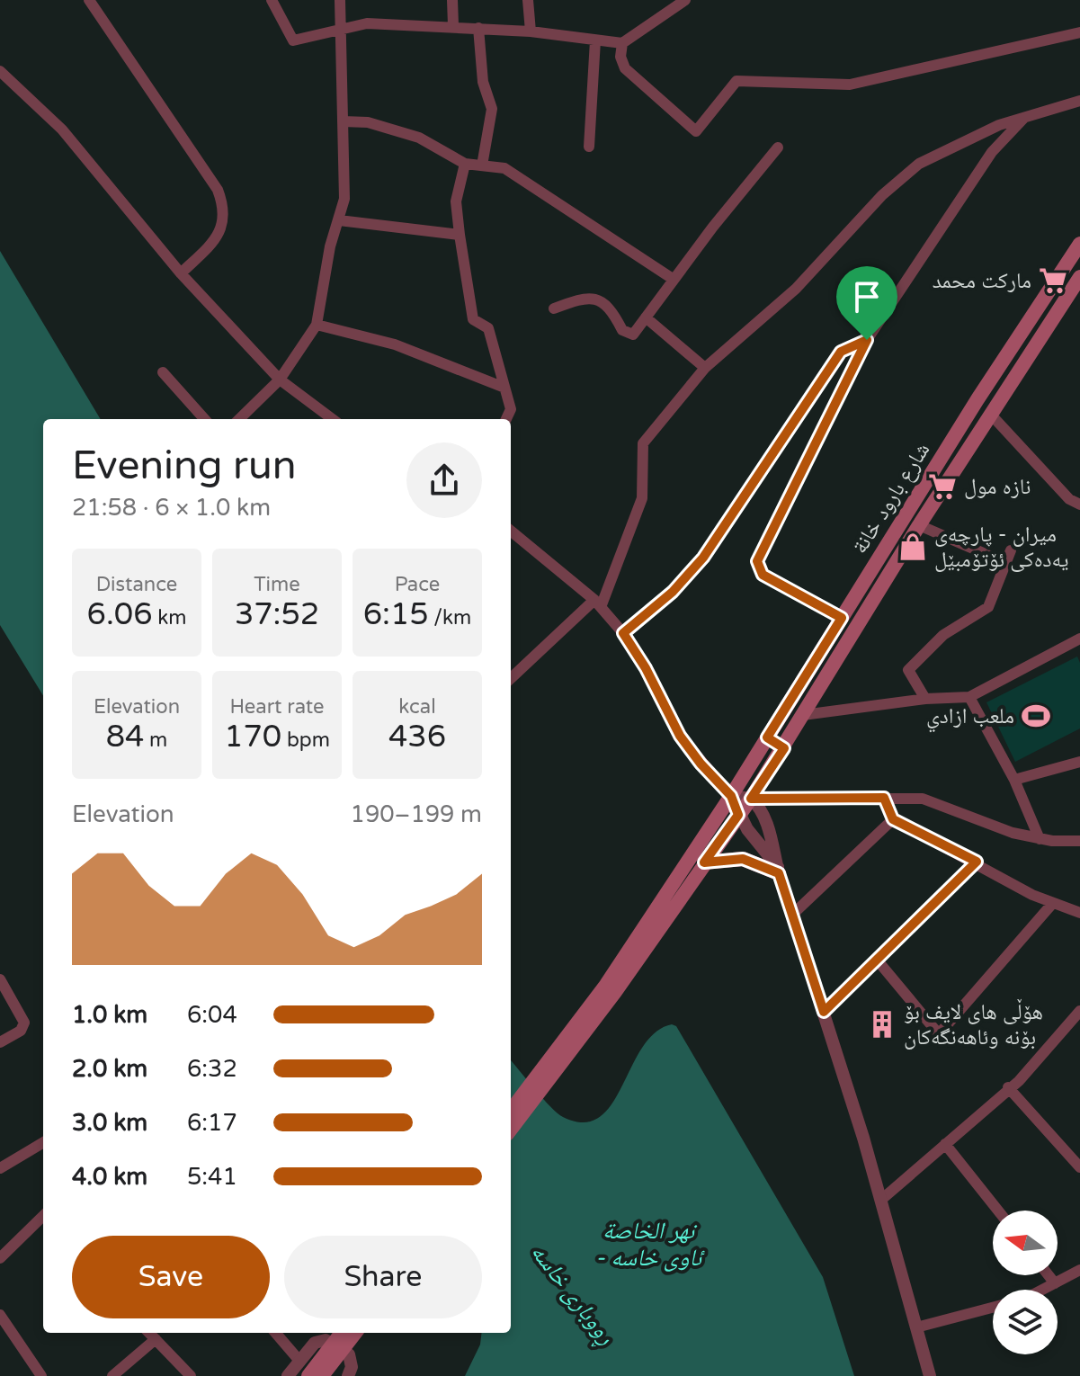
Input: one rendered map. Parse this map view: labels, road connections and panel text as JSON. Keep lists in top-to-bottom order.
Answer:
{
  "streets": {
    "main road": ["شارع بارود خانة"]
  },
  "water": ["نهر الخاصة - ئاوی خاسە", "ڕووباری خاسە"],
  "places": {
    "supermarket": ["ماركت محمد", "نازه مول"],
    "shop": ["میران - پارچەی یەدەکی ئۆتۆمبێل"],
    "sports": ["ملعب ازادي"],
    "building": ["هۆڵی های لایف بۆ بۆنە وئاهەنگەکان"]
  },
  "north": "left",
  "page": {
    "heading": ["Evening run", "21:58 · 6 × 1.0 km"],
    "stats": [
      ["Distance", "6.06 km"],
      ["Time", "37:52"],
      ["Pace", "6:15 /km"],
      ["Elevation", "84 m"],
      ["Heart rate", "170 bpm"],
      ["kcal", "436"]
    ],
    "chart": ["Elevation", "190–199 m"],
    "list": [
      {
        "name": "1.0 km",
        "note": "6:04"
      },
      {
        "name": "2.0 km",
        "note": "6:32"
      },
      {
        "name": "3.0 km",
        "note": "6:17"
      },
      {
        "name": "4.0 km",
        "note": "5:41"
      }
    ],
    "buttons": ["Save", "Share"]
  }
}
